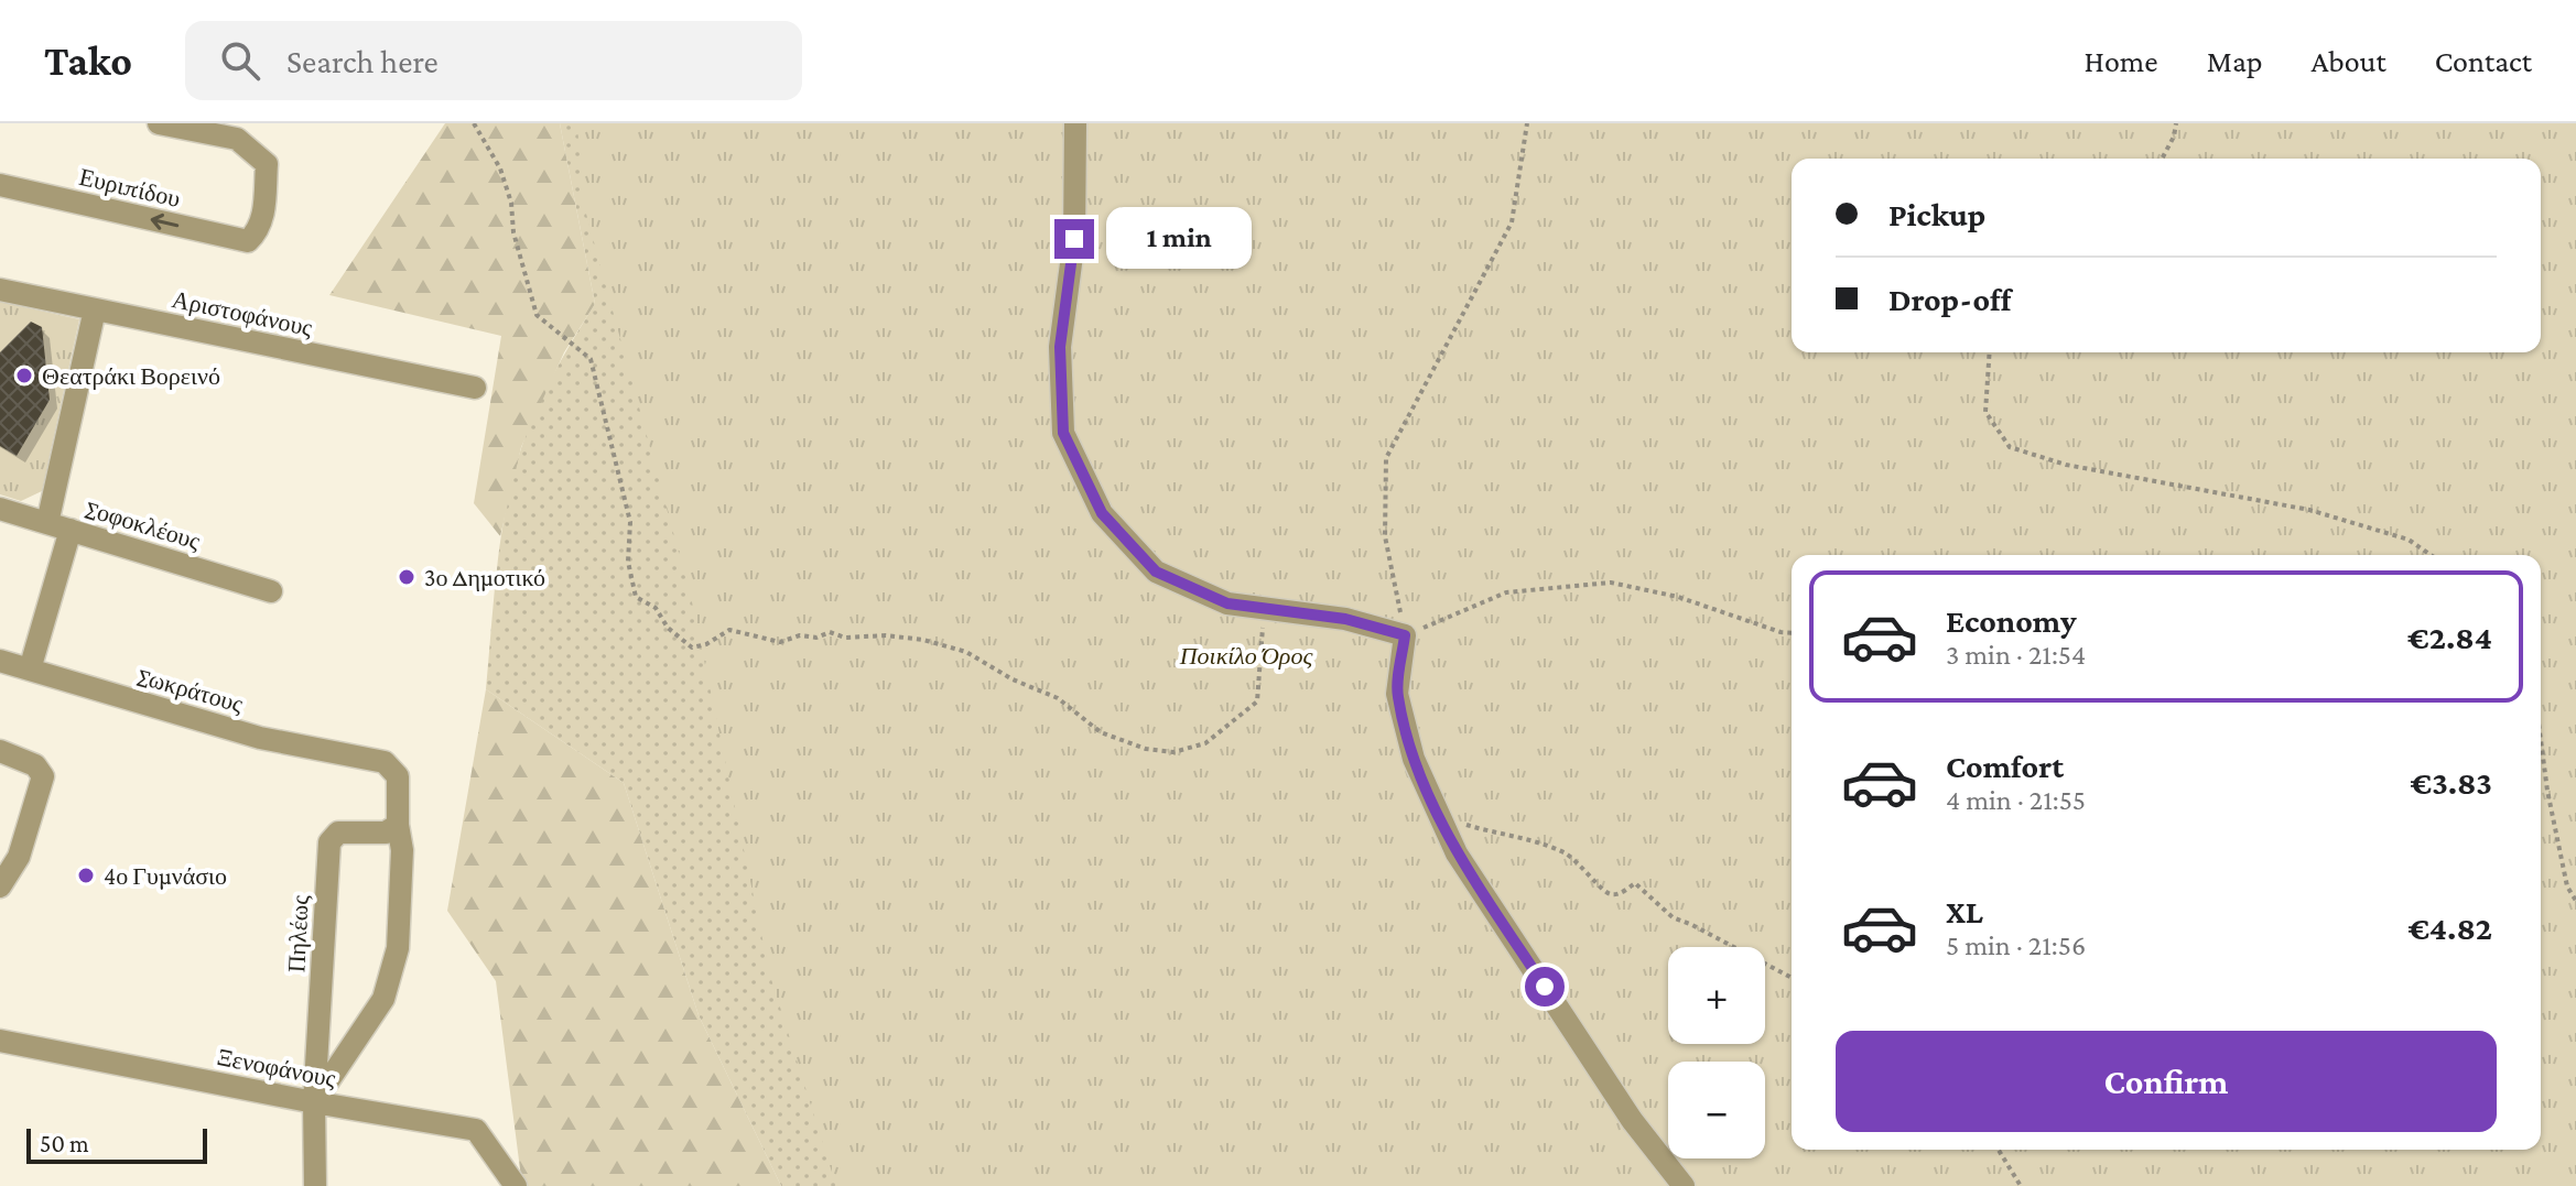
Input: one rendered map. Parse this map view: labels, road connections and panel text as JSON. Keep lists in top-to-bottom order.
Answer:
{
  "streets": {
    "street": [
      "Ευριπίδου",
      "Αριστοφάνους",
      "Σοφοκλέους",
      "Σωκράτους",
      "Πηλέως",
      "Ξενοφάνους"
    ]
  },
  "crossings": [
    ["Σωκράτους", "Πηλέως"],
    ["Πηλέως", "Ξενοφάνους"]
  ],
  "parks": ["Ποικίλο Όρος"],
  "places": ["Θεατράκι Βορεινό", "3ο Δημοτικό", "4ο Γυμνάσιο"],
  "scale_bar": "50 m",
  "page": {
    "header": "Tako",
    "search": "Search here",
    "nav": [
      "Home",
      "Map",
      "About",
      "Contact"
    ],
    "banner": ["Pickup", "Drop-off"],
    "bubble": "1 min",
    "list": [
      {
        "name": "Economy",
        "note": "3 min · 21:54",
        "value": "€2.84"
      },
      {
        "name": "Comfort",
        "note": "4 min · 21:55",
        "value": "€3.83"
      },
      {
        "name": "XL",
        "note": "5 min · 21:56",
        "value": "€4.82"
      }
    ],
    "map_buttons": ["+", "−"],
    "buttons": "Confirm",
    "scale": "50 m"
  }
}
